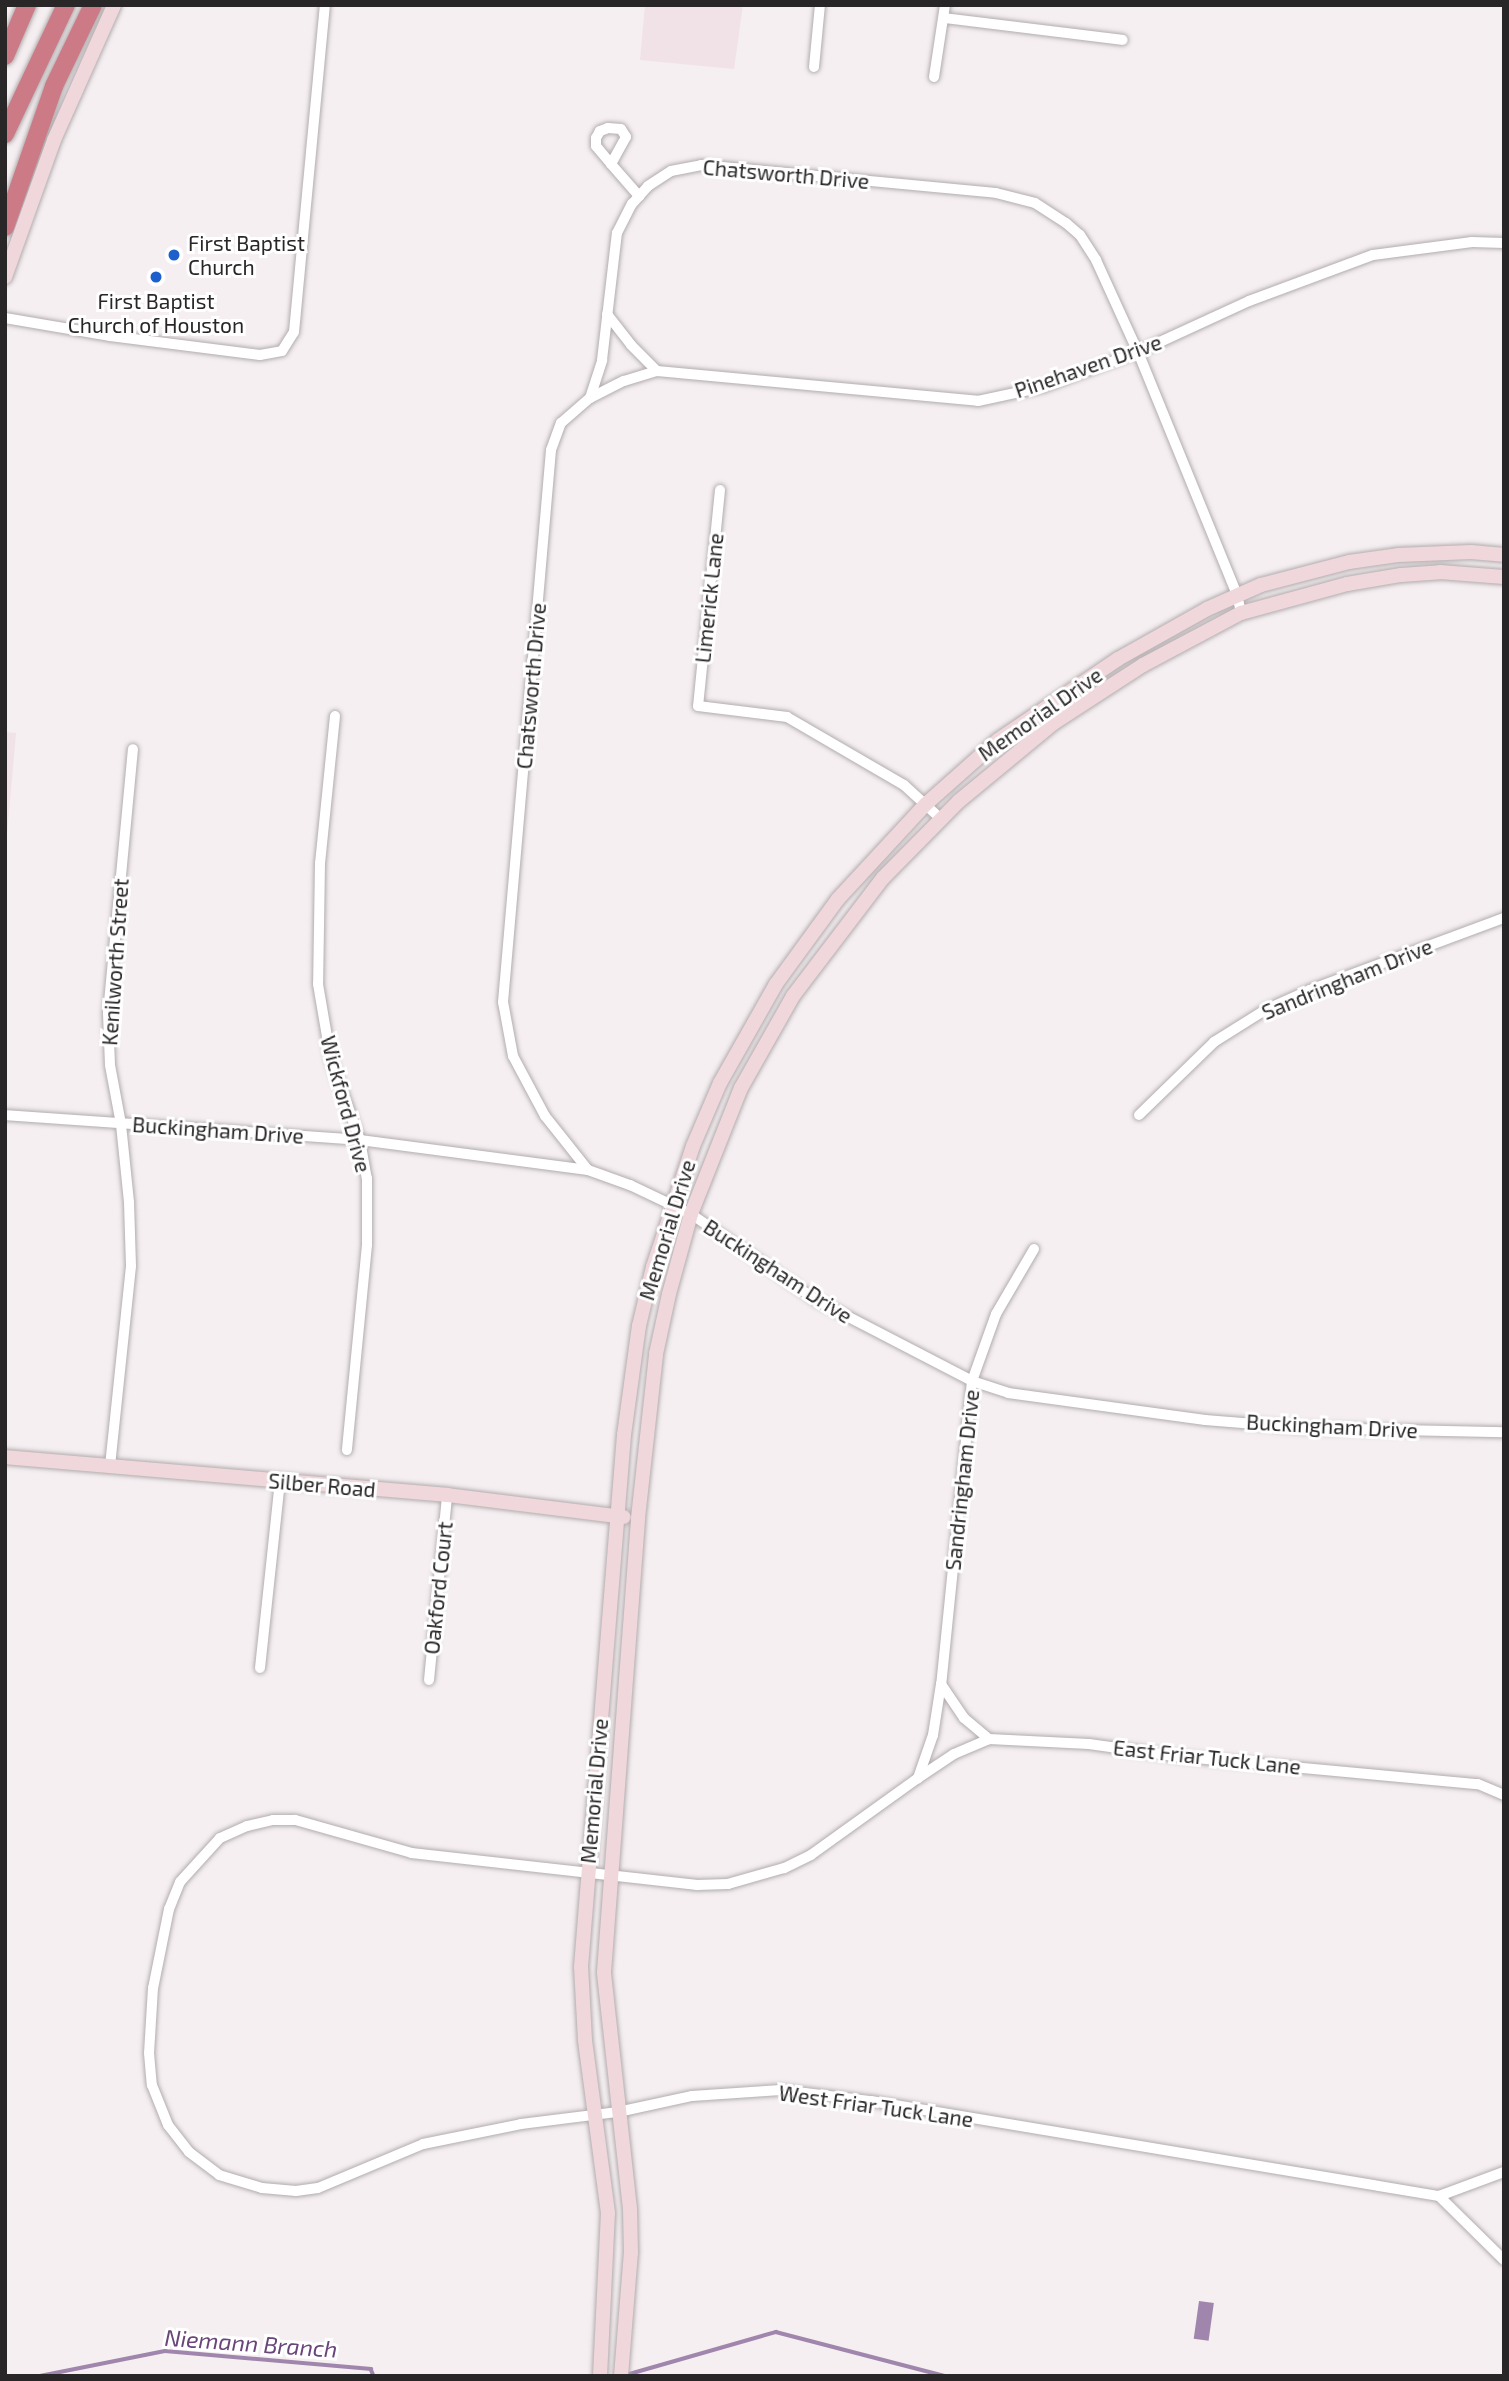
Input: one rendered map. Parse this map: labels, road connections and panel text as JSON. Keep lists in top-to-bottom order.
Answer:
{
  "streets": {
    "main road": ["Memorial Drive", "Silber Road"],
    "street": [
      "Chatsworth Drive",
      "Pinehaven Drive",
      "Limerick Lane",
      "Kenilworth Street",
      "Sandringham Drive",
      "Wickford Drive",
      "Buckingham Drive",
      "Oakford Court",
      "East Friar Tuck Lane",
      "West Friar Tuck Lane"
    ]
  },
  "crossings": [
    ["Chatsworth Drive", "Pinehaven Drive"],
    ["Chatsworth Drive", "Memorial Drive"],
    ["Chatsworth Drive", "Buckingham Drive"],
    ["Limerick Lane", "Memorial Drive"],
    ["Memorial Drive", "Buckingham Drive"],
    ["Memorial Drive", "Silber Road"],
    ["Memorial Drive", "East Friar Tuck Lane"],
    ["Memorial Drive", "West Friar Tuck Lane"],
    ["Kenilworth Street", "Buckingham Drive"],
    ["Kenilworth Street", "Silber Road"],
    ["Sandringham Drive", "Buckingham Drive"],
    ["Sandringham Drive", "East Friar Tuck Lane"],
    ["Wickford Drive", "Buckingham Drive"],
    ["Silber Road", "Oakford Court"],
    ["East Friar Tuck Lane", "West Friar Tuck Lane"]
  ],
  "water": ["Niemann Branch"],
  "places": ["First Baptist Church", "First Baptist Church of Houston"]
}
